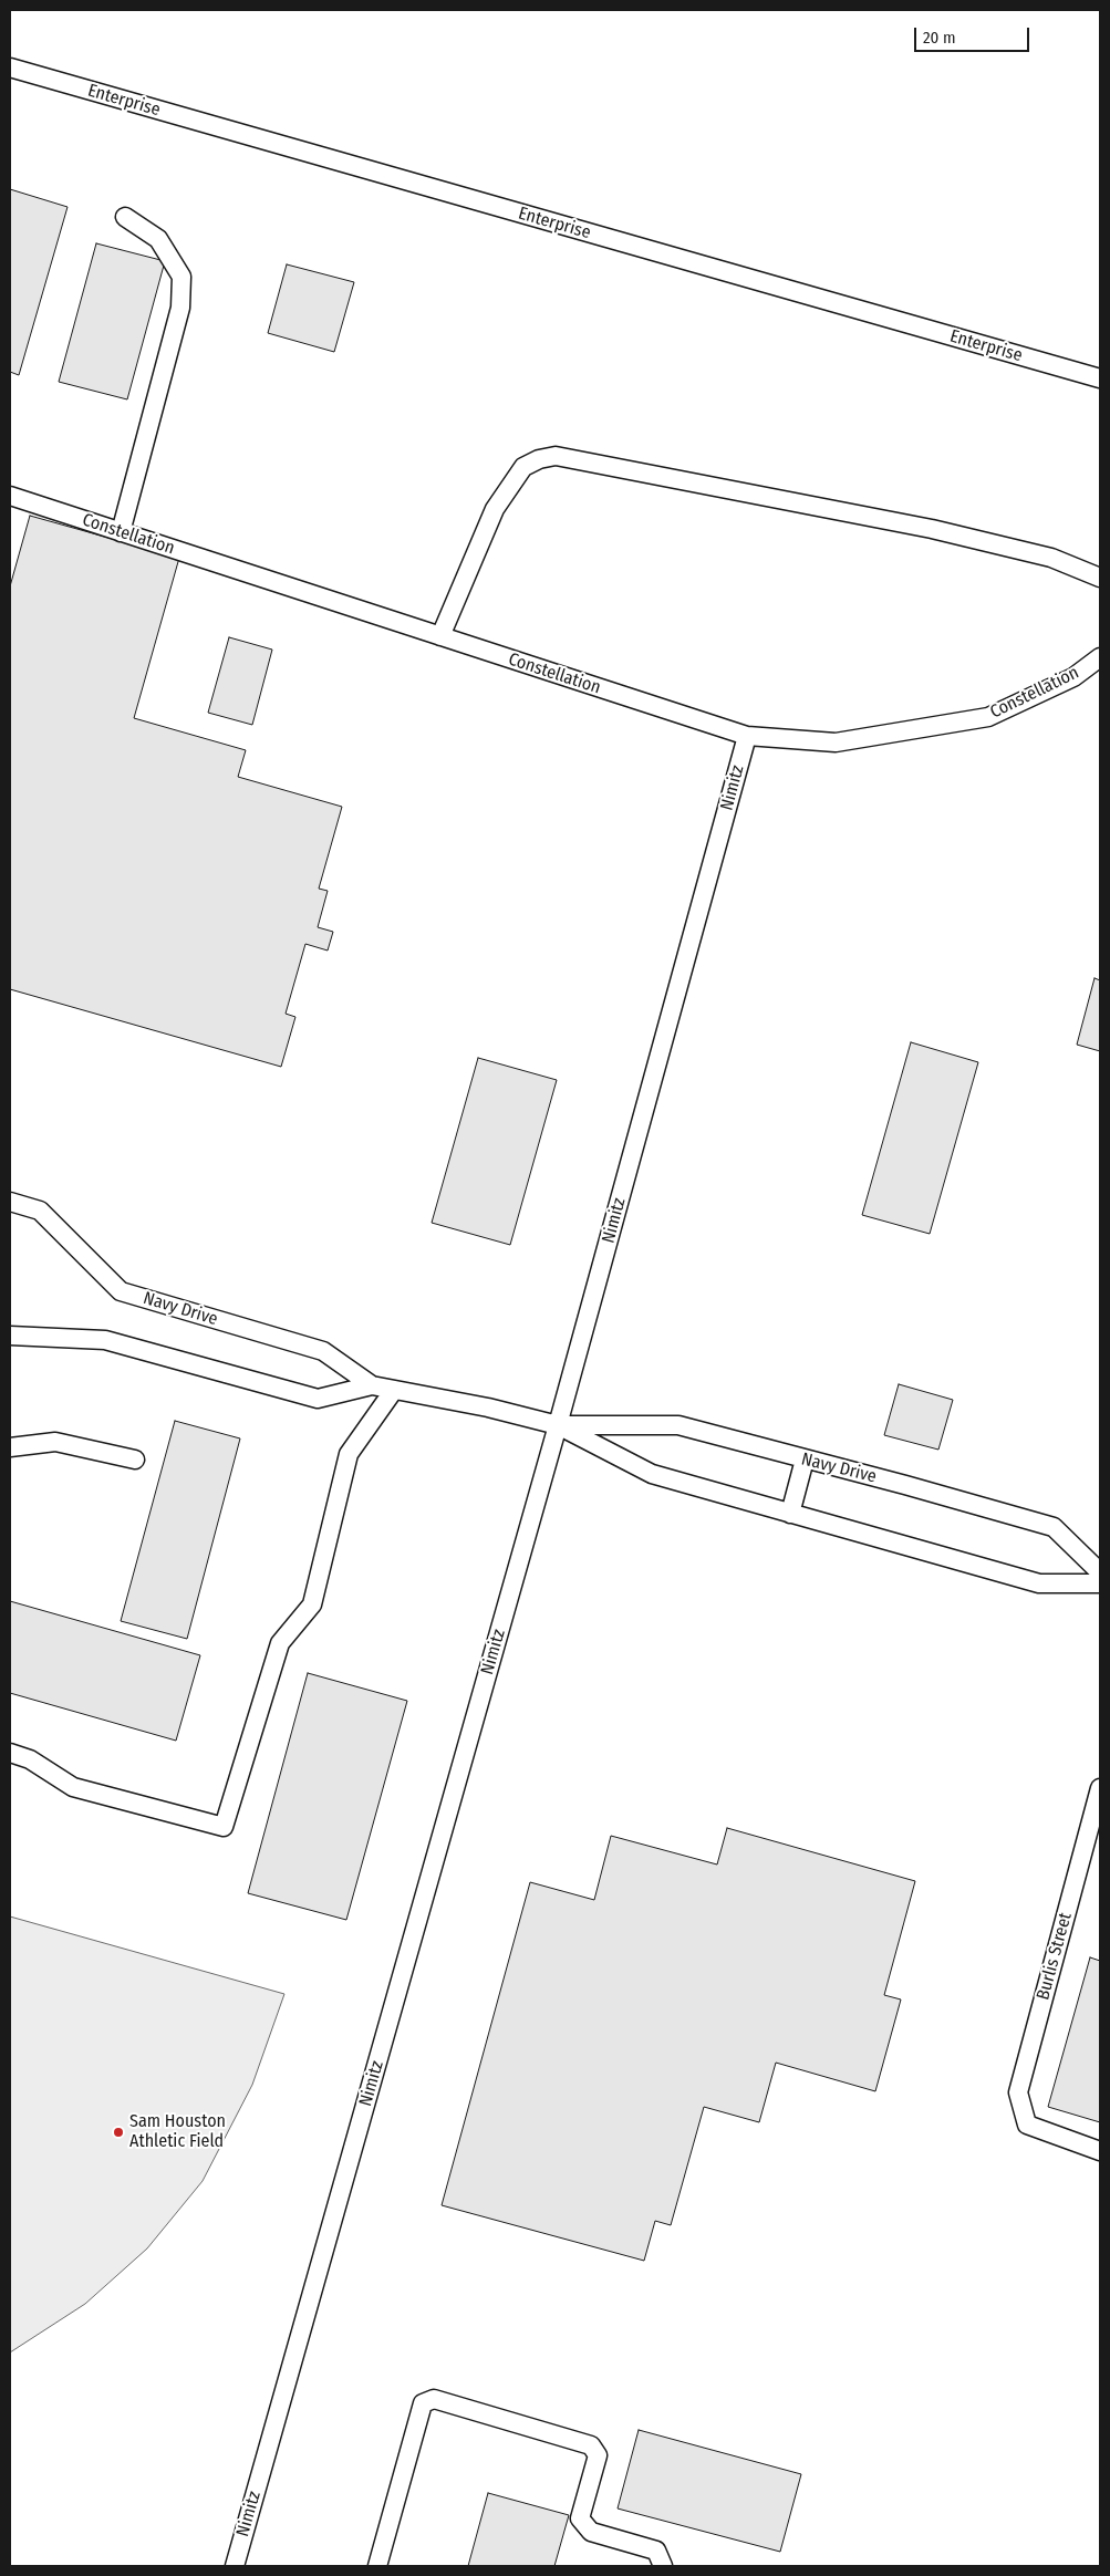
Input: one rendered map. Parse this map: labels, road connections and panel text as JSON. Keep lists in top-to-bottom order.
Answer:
{
  "streets": {
    "lane": [
      "Enterprise",
      "Constellation",
      "Nimitz",
      "Navy Drive",
      "Burlis Street"
    ]
  },
  "crossings": [
    ["Constellation", "Nimitz"],
    ["Nimitz", "Navy Drive"]
  ],
  "places": ["Sam Houston Athletic Field"],
  "scale_bar": "20 m"
}
